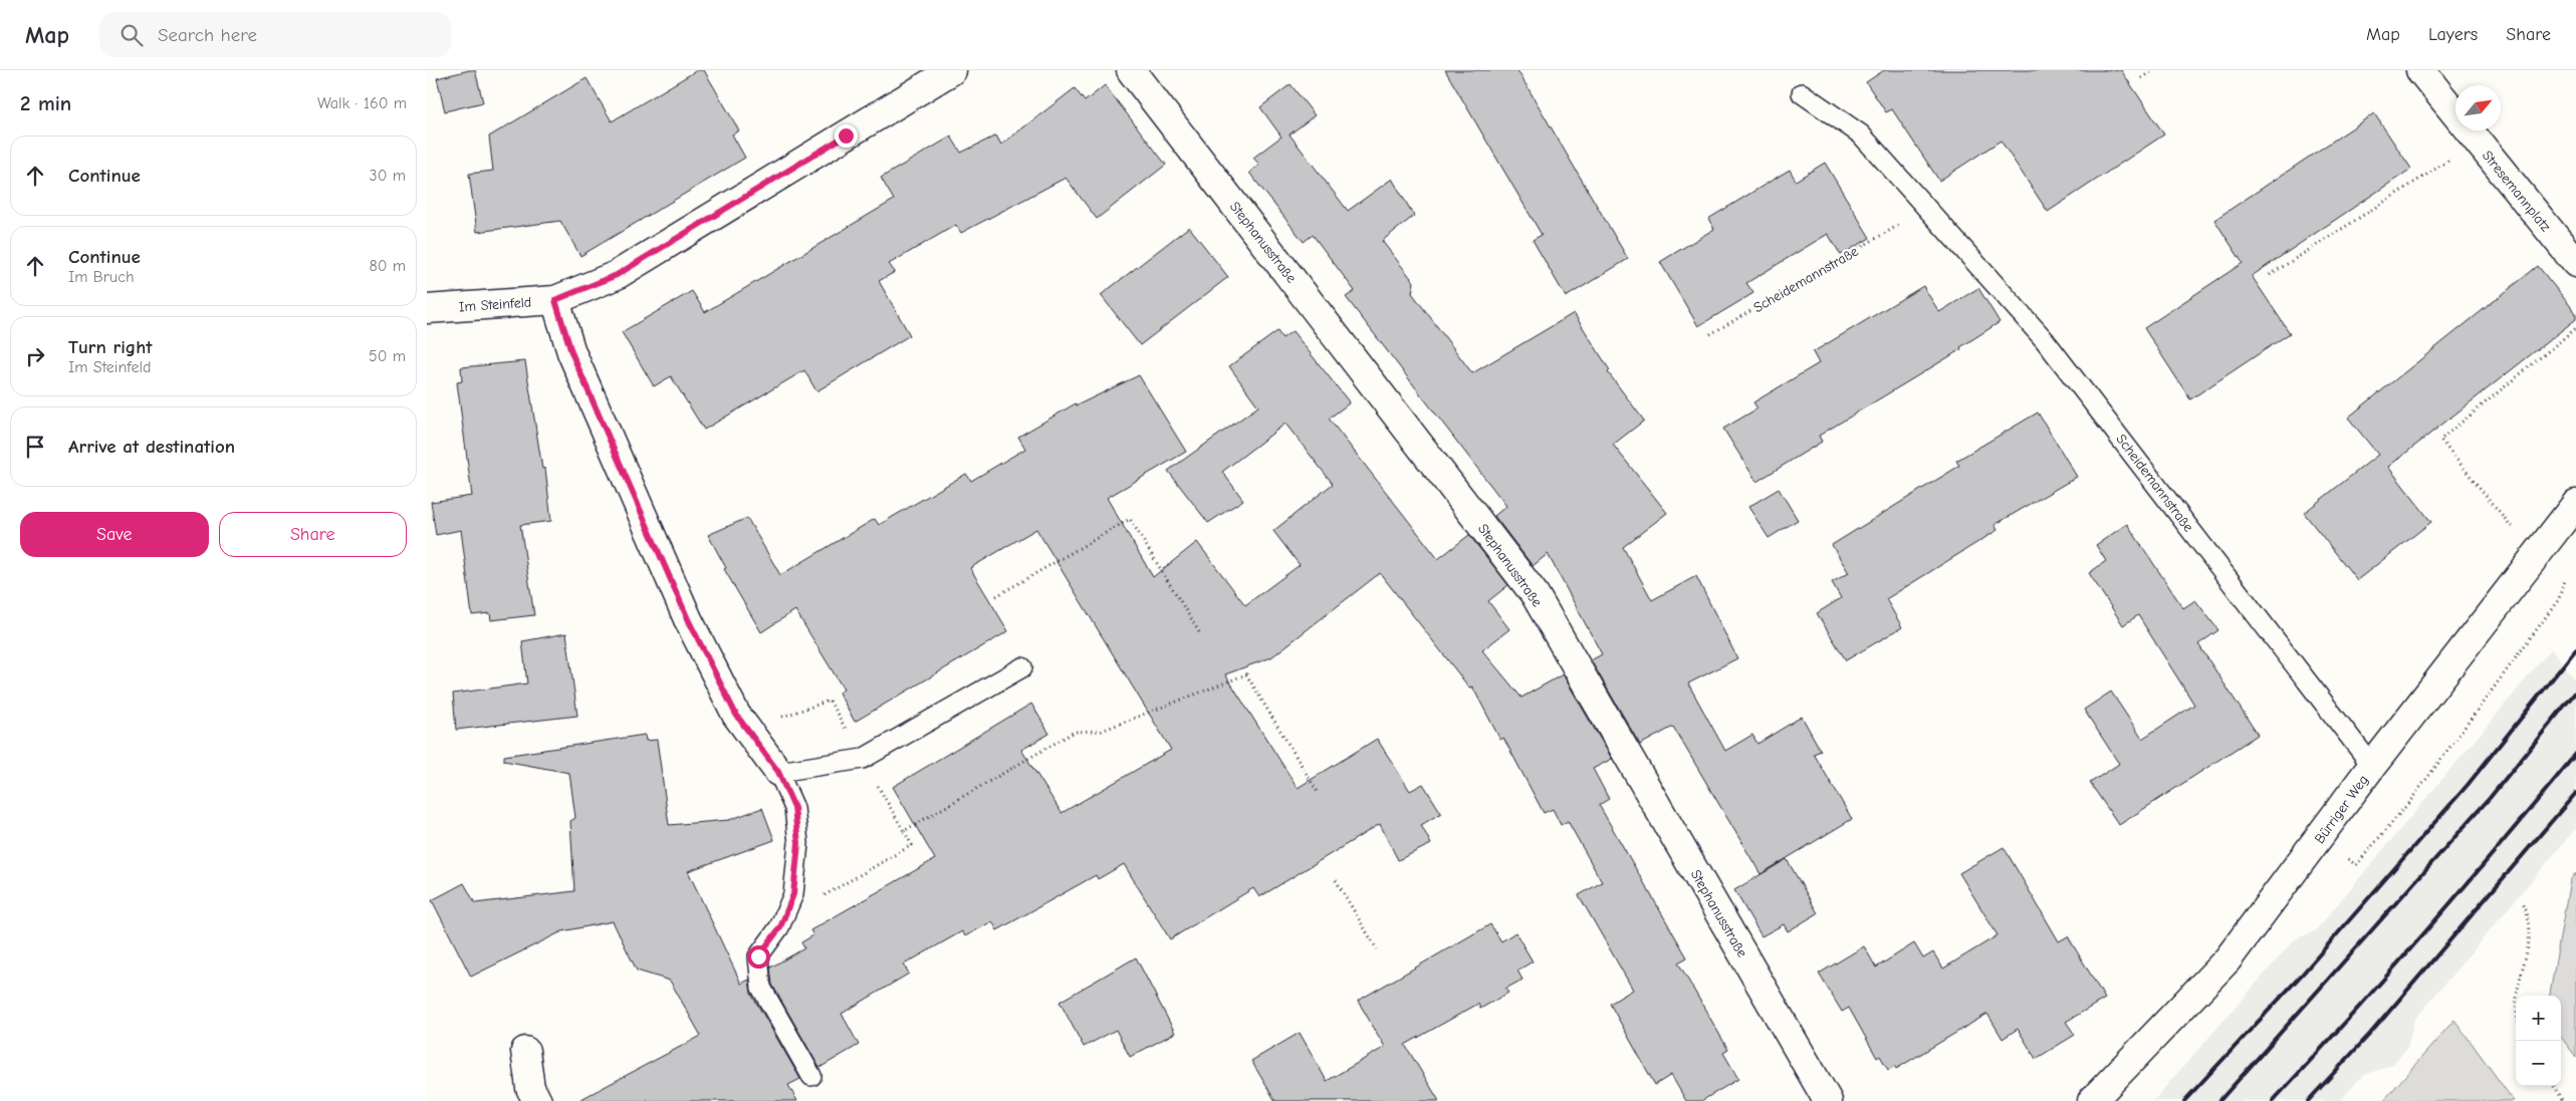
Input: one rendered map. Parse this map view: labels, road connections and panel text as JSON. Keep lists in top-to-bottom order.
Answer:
{
  "streets": {
    "street": [
      "Stresemannplatz",
      "Stephanusstraße",
      "Im Steinfeld",
      "Bürriger Weg"
    ],
    "lane": ["Scheidemannstraße"]
  },
  "crossings": [
    ["Scheidemannstraße", "Bürriger Weg"]
  ],
  "north": "top right",
  "page": {
    "header": "Map",
    "search": "Search here",
    "nav": ["Map", "Layers", "Share"],
    "heading": ["2 min", "Walk · 160 m"],
    "list": [
      ["Continue", "30 m"],
      ["Continue", "Im Bruch", "80 m"],
      ["Turn right", "Im Steinfeld", "50 m"],
      "Arrive at destination"
    ],
    "buttons": ["Save", "Share"],
    "map_buttons": ["+", "−"]
  }
}
